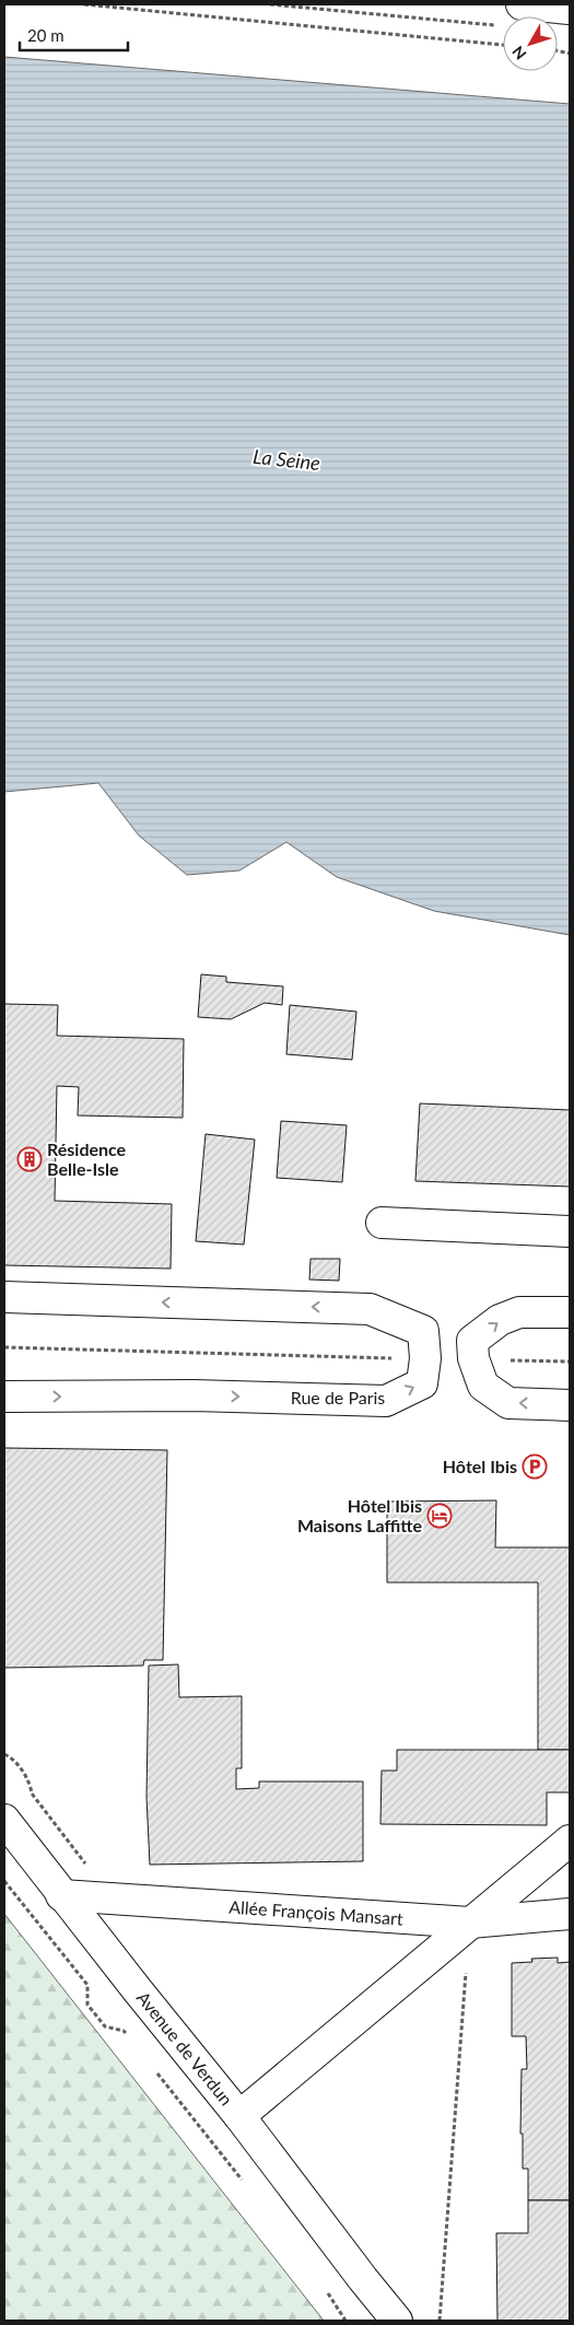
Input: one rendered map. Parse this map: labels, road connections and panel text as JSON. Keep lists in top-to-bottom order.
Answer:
{
  "streets": {
    "street": ["Rue de Paris", "Allée François Mansart", "Avenue de Verdun"]
  },
  "crossings": [
    ["Allée François Mansart", "Avenue de Verdun"]
  ],
  "water": ["La Seine"],
  "places": {
    "building": ["Résidence Belle-Isle"],
    "parking": ["Hôtel Ibis"],
    "hotel": ["Hôtel Ibis Maisons Laffitte"]
  },
  "scale_bar": "20 m",
  "north": "bottom left"
}
